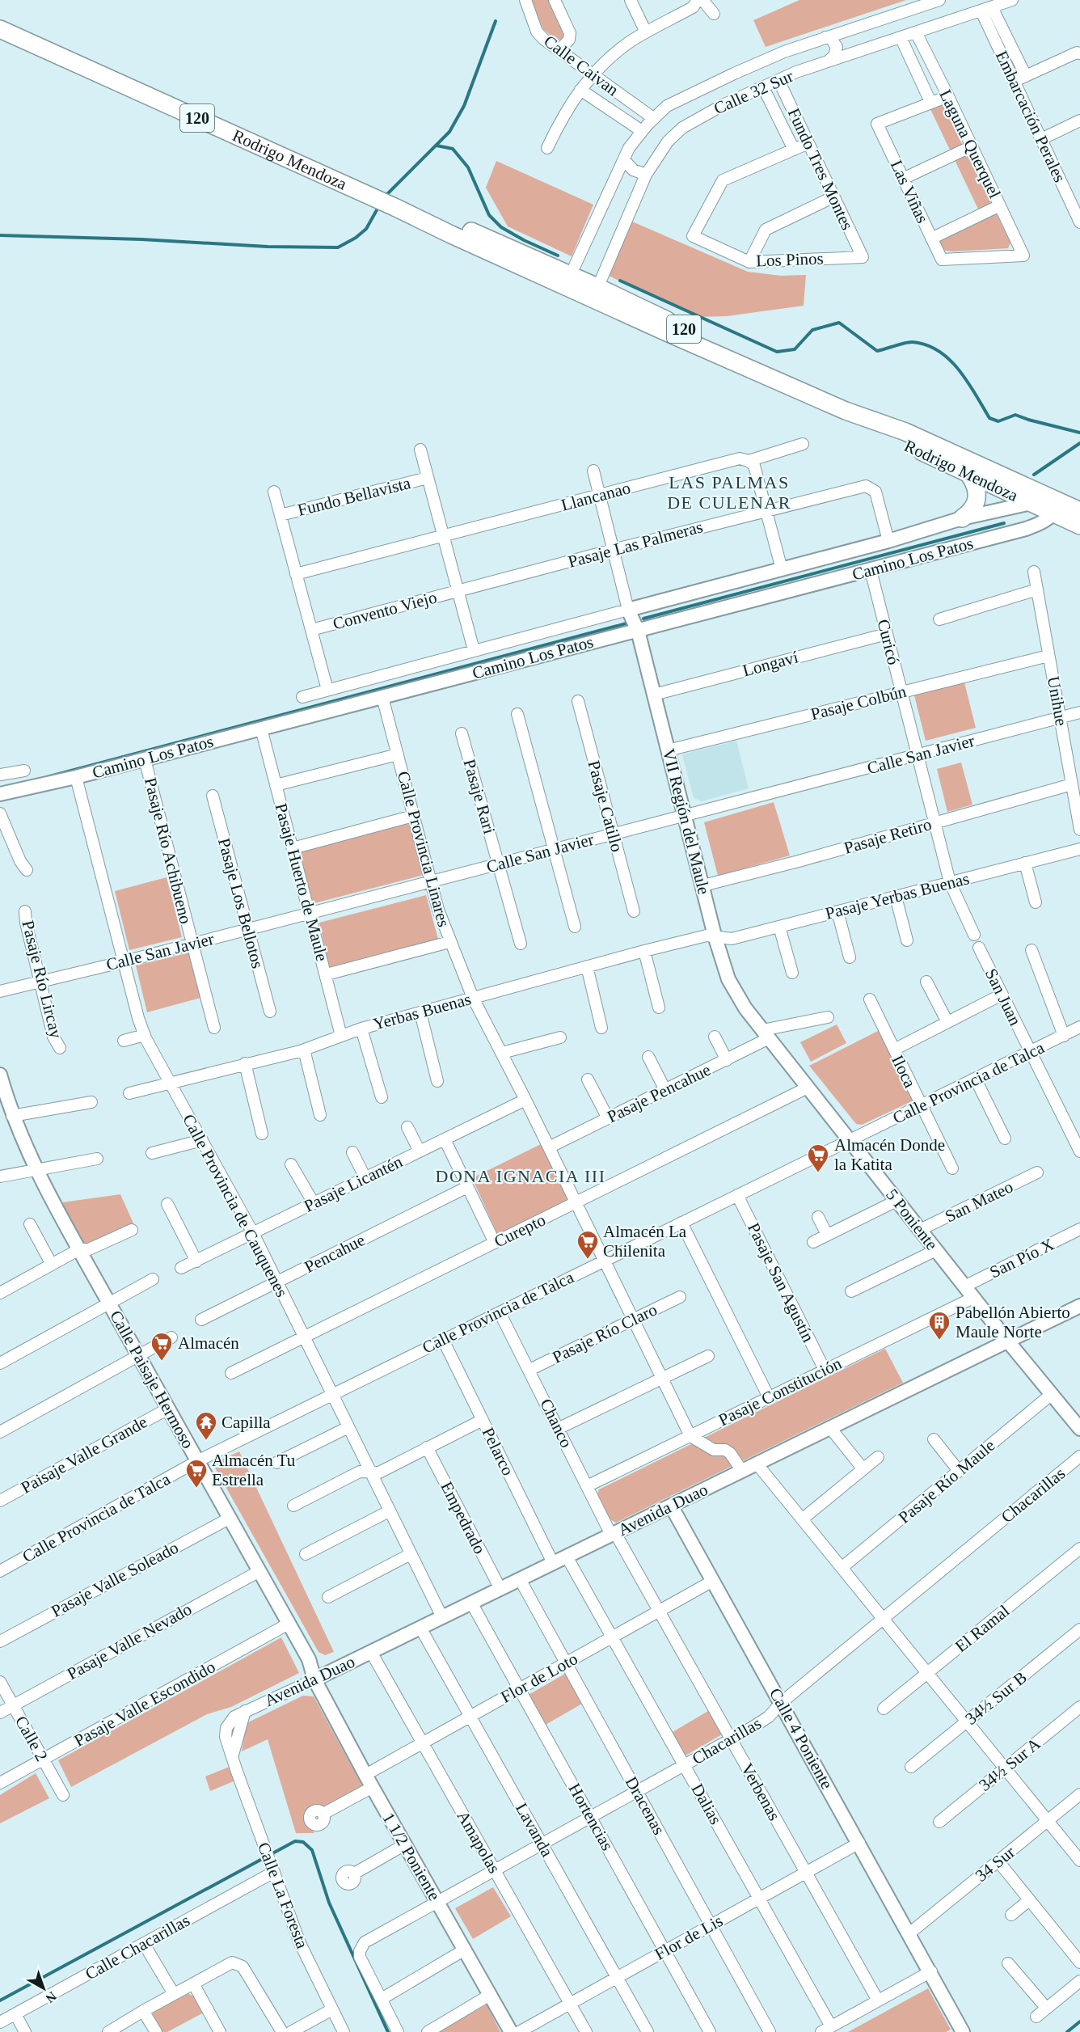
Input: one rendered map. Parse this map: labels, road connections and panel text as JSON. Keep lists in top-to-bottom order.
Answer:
{
  "streets": {
    "main road": ["120", "Rodrigo Mendoza"],
    "street": [
      "Calle Caivan",
      "Calle 32 Sur",
      "Embarcación Perales",
      "Laguna Querquel",
      "Fundo Tres Montes",
      "Las Viñas",
      "Los Pinos",
      "Fundo Bellavista",
      "Llancanao",
      "Pasaje Las Palmeras",
      "Camino Los Patos",
      "Convento Viejo",
      "Curicó",
      "Longaví",
      "Unihue",
      "Pasaje Colbún",
      "Calle San Javier",
      "Pasaje Rari",
      "Pasaje Catillo",
      "VII Región del Maule",
      "Pasaje Retiro",
      "Calle Provincia Linares",
      "Pasaje Río Achibueno",
      "Pasaje Huerto de Maule",
      "Pasaje Yerbas Buenas",
      "Pasaje Los Bellotos",
      "Pasaje Río Lircay",
      "San Juan",
      "Yerbas Buenas",
      "Iloca",
      "Calle Provincia de Talca",
      "Pasaje Pencahue",
      "Pasaje Licantén",
      "San Mateo",
      "Calle Provincia de Cauquenes",
      "5 Poniente",
      "Curepto",
      "Pencahue",
      "San Pío X",
      "Pasaje San Agustín",
      "Pasaje Río Claro",
      "Calle Paisaje Hermoso",
      "Pasaje Constitución",
      "Chanco",
      "Pelarco",
      "Paisaje Valle Grande",
      "Pasaje Río Maule",
      "Chacarillas",
      "Avenida Duao",
      "Empedrado",
      "Pasaje Valle Soleado",
      "El Ramal",
      "Pasaje Valle Nevado",
      "Flor de Loto",
      "34½ Sur B",
      "Pasaje Valle Escondido",
      "Calle 2",
      "Calle 4 Poniente",
      "34½ Sur A",
      "Verbenas",
      "Dalias",
      "Dracenas",
      "Hortencias",
      "Lavanda",
      "Amapolas",
      "1 1/2 Poniente",
      "34 Sur",
      "Calle La Foresta",
      "Flor de Lis",
      "Calle Chacarillas"
    ]
  },
  "crossings": [
    ["Calle Caivan", "Calle 32 Sur"],
    ["Calle 32 Sur", "Embarcación Perales"],
    ["Calle 32 Sur", "Laguna Querquel"],
    ["Calle 32 Sur", "Rodrigo Mendoza"],
    ["Calle 32 Sur", "Fundo Tres Montes"],
    ["Laguna Querquel", "Las Viñas"],
    ["Rodrigo Mendoza", "Camino Los Patos"],
    ["Fundo Tres Montes", "Los Pinos"],
    ["Pasaje Las Palmeras", "Camino Los Patos"],
    ["Pasaje Las Palmeras", "Convento Viejo"],
    ["Camino Los Patos", "Curicó"],
    ["Camino Los Patos", "VII Región del Maule"],
    ["Camino Los Patos", "Calle Provincia Linares"],
    ["Camino Los Patos", "Pasaje Río Achibueno"],
    ["Camino Los Patos", "Pasaje Huerto de Maule"],
    ["Camino Los Patos", "Calle Provincia de Cauquenes"],
    ["Curicó", "Longaví"],
    ["Curicó", "Pasaje Colbún"],
    ["Curicó", "Calle San Javier"],
    ["Curicó", "Pasaje Retiro"],
    ["Curicó", "Pasaje Yerbas Buenas"],
    ["Longaví", "VII Región del Maule"],
    ["Unihue", "Pasaje Colbún"],
    ["Unihue", "Calle San Javier"],
    ["Unihue", "Pasaje Retiro"],
    ["Pasaje Colbún", "VII Región del Maule"],
    ["Calle San Javier", "Pasaje Rari"],
    ["Calle San Javier", "Pasaje Catillo"],
    ["Calle San Javier", "VII Región del Maule"],
    ["Calle San Javier", "Calle Provincia Linares"],
    ["Calle San Javier", "Pasaje Río Achibueno"],
    ["Calle San Javier", "Pasaje Huerto de Maule"],
    ["Calle San Javier", "Pasaje Los Bellotos"],
    ["Calle San Javier", "Pasaje Río Lircay"],
    ["Calle San Javier", "Calle Provincia de Cauquenes"],
    ["VII Región del Maule", "Pasaje Retiro"],
    ["VII Región del Maule", "Pasaje Yerbas Buenas"],
    ["VII Región del Maule", "Yerbas Buenas"],
    ["VII Región del Maule", "5 Poniente"],
    ["Calle Provincia Linares", "Yerbas Buenas"],
    ["Calle Provincia Linares", "Calle Provincia de Talca"],
    ["Calle Provincia Linares", "Pasaje Pencahue"],
    ["Calle Provincia Linares", "Pasaje Licantén"],
    ["Calle Provincia Linares", "Curepto"],
    ["Calle Provincia Linares", "Pasaje Río Claro"],
    ["Calle Provincia Linares", "Pasaje Constitución"],
    ["Pasaje Huerto de Maule", "Yerbas Buenas"],
    ["Pasaje Yerbas Buenas", "Yerbas Buenas"],
    ["San Juan", "Calle Provincia de Talca"],
    ["Yerbas Buenas", "Calle Provincia de Cauquenes"],
    ["Iloca", "Calle Provincia de Talca"],
    ["Calle Provincia de Talca", "Calle Provincia de Cauquenes"],
    ["Calle Provincia de Talca", "5 Poniente"],
    ["Calle Provincia de Talca", "Pasaje San Agustín"],
    ["Calle Provincia de Talca", "Calle Paisaje Hermoso"],
    ["Calle Provincia de Talca", "Chanco"],
    ["Calle Provincia de Talca", "Pelarco"],
    ["Pasaje Pencahue", "5 Poniente"],
    ["Pasaje Licantén", "Calle Provincia de Cauquenes"],
    ["San Mateo", "5 Poniente"],
    ["Calle Provincia de Cauquenes", "Curepto"],
    ["Calle Provincia de Cauquenes", "Pencahue"],
    ["Calle Provincia de Cauquenes", "Avenida Duao"],
    ["5 Poniente", "Curepto"],
    ["5 Poniente", "San Pío X"],
    ["5 Poniente", "Pasaje Constitución"],
    ["5 Poniente", "Pasaje Río Maule"],
    ["5 Poniente", "Avenida Duao"],
    ["Pasaje San Agustín", "Pasaje Constitución"],
    ["Pasaje Río Claro", "Chanco"],
    ["Calle Paisaje Hermoso", "Paisaje Valle Grande"],
    ["Calle Paisaje Hermoso", "Avenida Duao"],
    ["Calle Paisaje Hermoso", "Pasaje Valle Soleado"],
    ["Calle Paisaje Hermoso", "Pasaje Valle Nevado"],
    ["Calle Paisaje Hermoso", "Pasaje Valle Escondido"],
    ["Calle Paisaje Hermoso", "1 1/2 Poniente"],
    ["Pasaje Constitución", "Chanco"],
    ["Chanco", "Avenida Duao"],
    ["Chanco", "Verbenas"],
    ["Pelarco", "Avenida Duao"],
    ["Chacarillas", "Calle 4 Poniente"],
    ["Chacarillas", "Verbenas"],
    ["Chacarillas", "Dalias"],
    ["Chacarillas", "Dracenas"],
    ["Chacarillas", "Hortencias"],
    ["Chacarillas", "Lavanda"],
    ["Chacarillas", "Amapolas"],
    ["Chacarillas", "1 1/2 Poniente"],
    ["Avenida Duao", "Empedrado"],
    ["Avenida Duao", "Calle 4 Poniente"],
    ["Avenida Duao", "Verbenas"],
    ["Avenida Duao", "Dalias"],
    ["Avenida Duao", "Dracenas"],
    ["Avenida Duao", "Hortencias"],
    ["Avenida Duao", "Lavanda"],
    ["Avenida Duao", "Amapolas"],
    ["Avenida Duao", "1 1/2 Poniente"],
    ["Avenida Duao", "Calle La Foresta"],
    ["Pasaje Valle Nevado", "Calle 2"],
    ["Flor de Loto", "Calle 4 Poniente"],
    ["Flor de Loto", "Verbenas"],
    ["Flor de Loto", "Dalias"],
    ["Flor de Loto", "Dracenas"],
    ["Flor de Loto", "Hortencias"],
    ["Flor de Loto", "Lavanda"],
    ["Flor de Loto", "Amapolas"],
    ["Flor de Loto", "1 1/2 Poniente"],
    ["Pasaje Valle Escondido", "Calle 2"],
    ["Calle 4 Poniente", "34 Sur"],
    ["Calle 4 Poniente", "Flor de Lis"],
    ["Verbenas", "Flor de Lis"],
    ["Dalias", "Flor de Lis"],
    ["Dracenas", "Flor de Lis"],
    ["Hortencias", "Flor de Lis"],
    ["Lavanda", "Flor de Lis"],
    ["Amapolas", "Flor de Lis"],
    ["Calle La Foresta", "Calle Chacarillas"]
  ],
  "districts": ["LAS PALMAS DE CULENAR", "DONA IGNACIA III"],
  "places": {
    "supermarket": [
      "Almacén Donde la Katita",
      "Almacén La Chilenita",
      "Almacén",
      "Almacén Tu Estrella"
    ],
    "building": ["Pabellón Abierto Maule Norte"],
    "temple": ["Capilla"]
  },
  "north": "bottom right"
}
